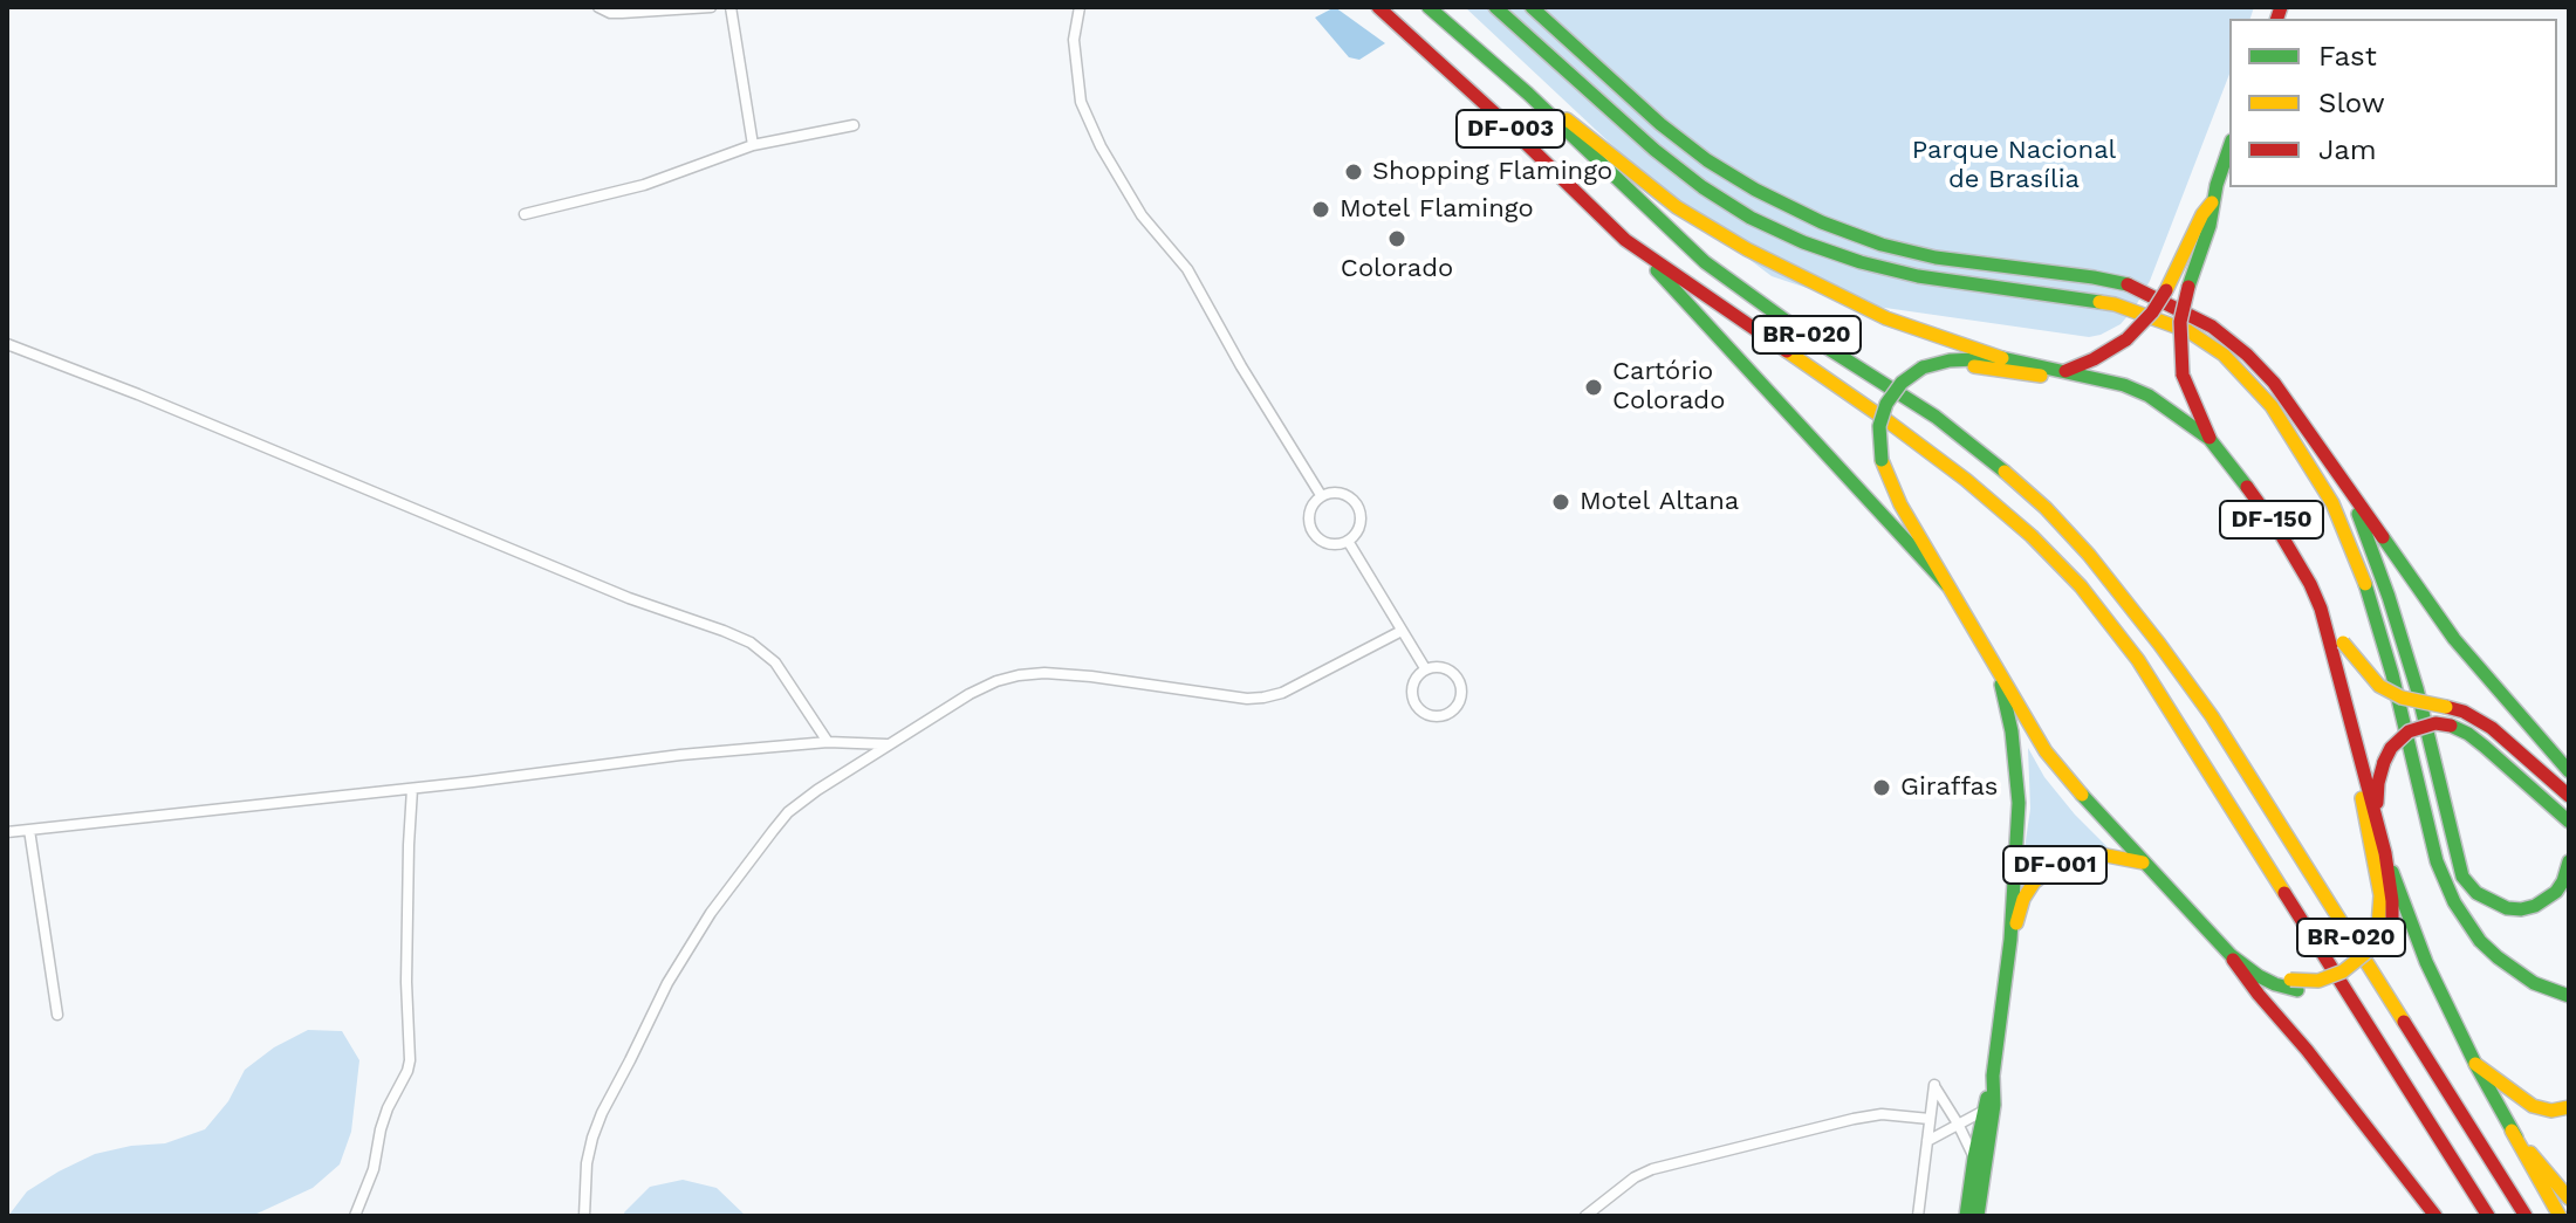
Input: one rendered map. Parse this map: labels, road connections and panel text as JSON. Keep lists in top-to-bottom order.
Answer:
{
  "streets": {
    "main road": [
      "DF-003",
      "BR-020",
      "DF-150",
      "DF-001"
    ]
  },
  "crossings": [
    ["DF-003", "BR-020"]
  ],
  "parks": ["Parque Nacional de Brasília"],
  "places": [
    "Shopping Flamingo",
    "Motel Flamingo",
    "Colorado",
    "Cartório Colorado",
    "Motel Altana",
    "Giraffas"
  ],
  "legend": ["Fast", "Slow", "Jam"]
}
